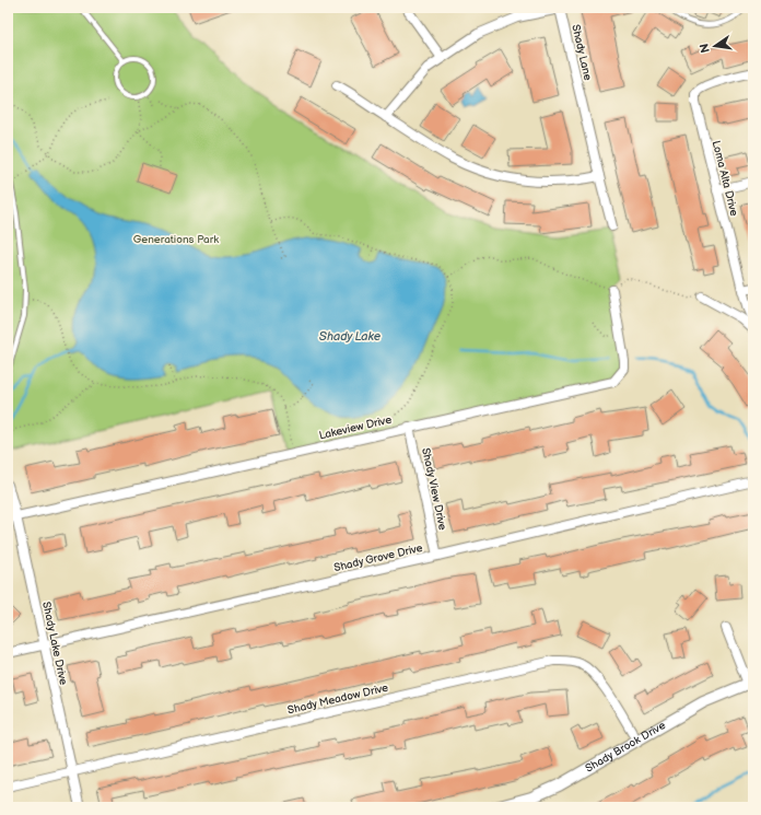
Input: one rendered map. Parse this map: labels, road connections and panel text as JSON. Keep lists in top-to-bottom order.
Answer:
{
  "streets": {
    "street": [
      "Shady Lane",
      "Loma Alta Drive",
      "Lakeview Drive",
      "Shady View Drive",
      "Shady Grove Drive",
      "Shady Lake Drive",
      "Shady Meadow Drive",
      "Shady Brook Drive"
    ]
  },
  "crossings": [
    ["Lakeview Drive", "Shady View Drive"],
    ["Lakeview Drive", "Shady Lake Drive"],
    ["Shady View Drive", "Shady Grove Drive"],
    ["Shady Grove Drive", "Shady Lake Drive"],
    ["Shady Lake Drive", "Shady Meadow Drive"],
    ["Shady Meadow Drive", "Shady Brook Drive"]
  ],
  "water": ["Shady Lake"],
  "parks": ["Generations Park"],
  "north": "left"
}
